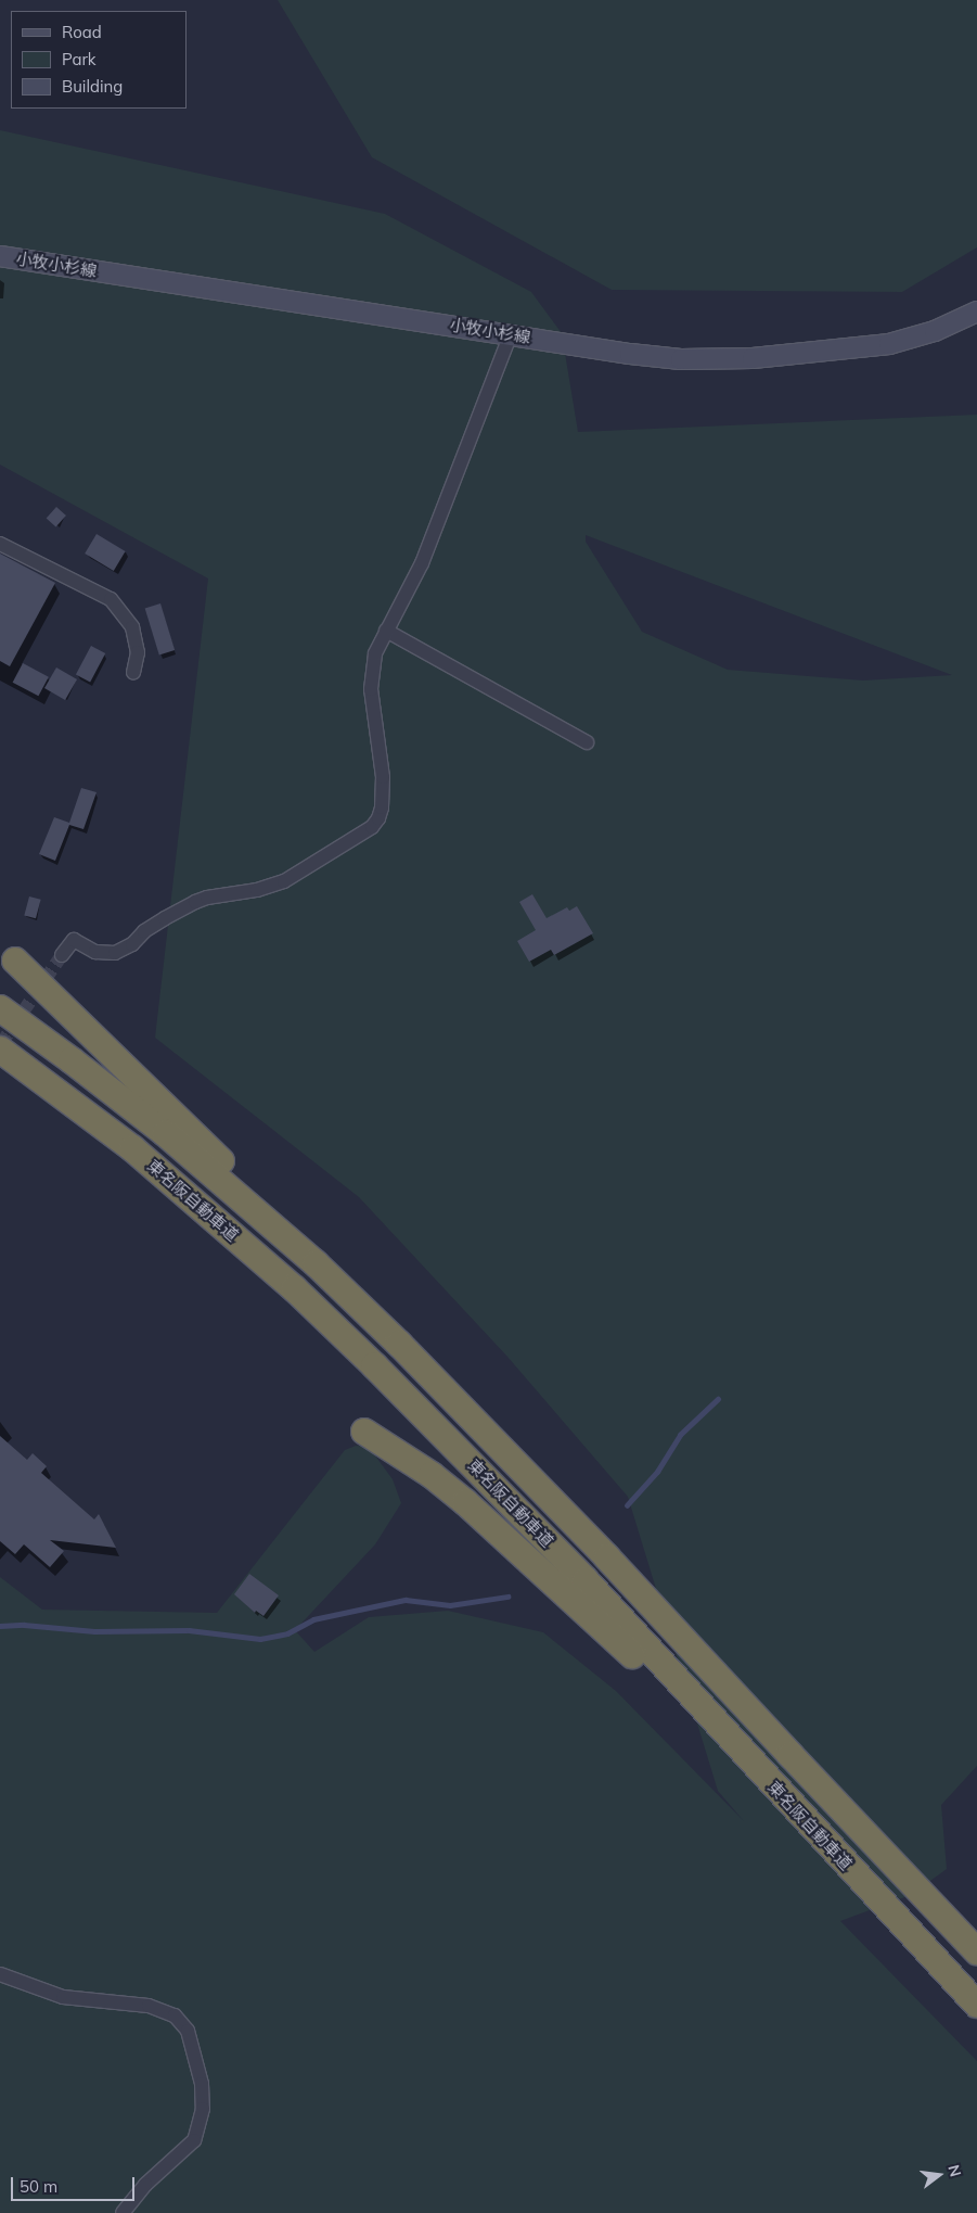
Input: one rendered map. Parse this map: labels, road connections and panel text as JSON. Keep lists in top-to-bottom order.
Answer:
{
  "streets": {
    "highway": ["東名阪自動車道"],
    "main road": ["小牧小杉線"]
  },
  "legend": ["Road", "Park", "Building"],
  "scale_bar": "50 m",
  "north": "right"
}
